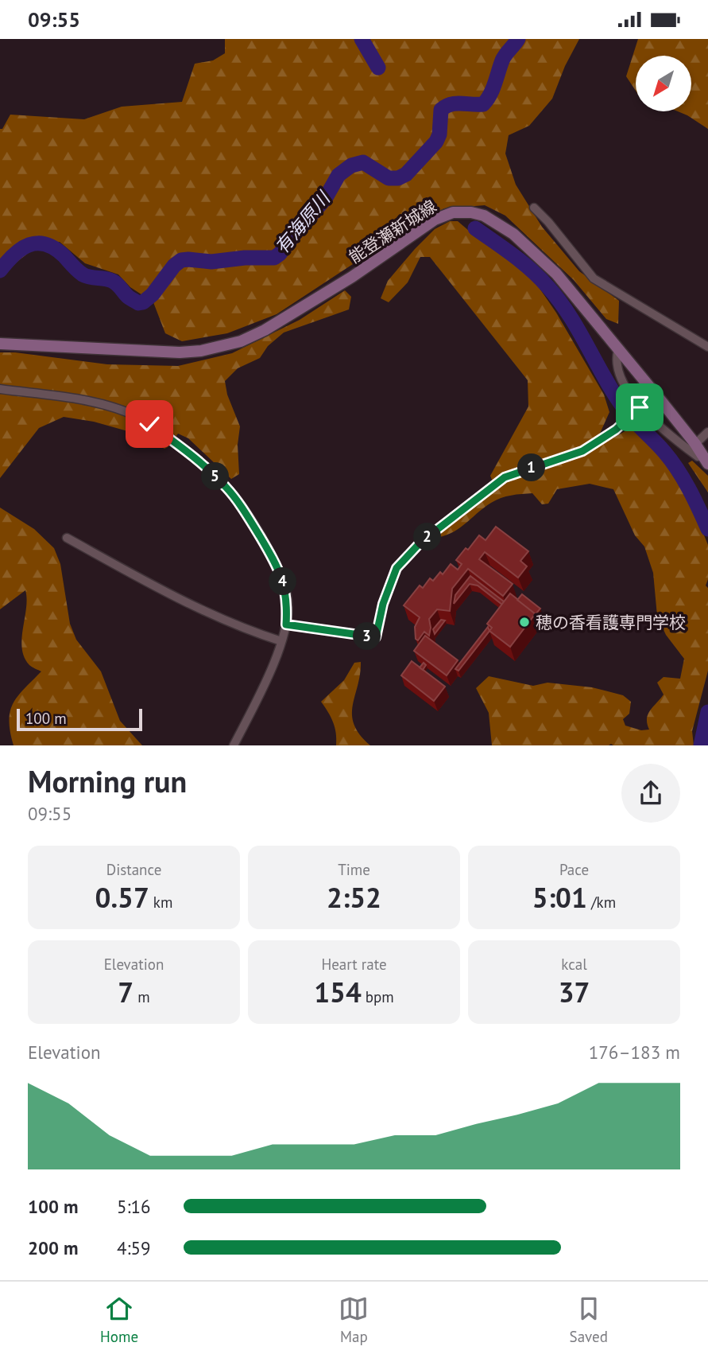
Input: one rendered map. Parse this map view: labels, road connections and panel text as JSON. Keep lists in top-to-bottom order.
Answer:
{
  "streets": {
    "main road": ["能登瀬新城線"]
  },
  "water": ["有海原川"],
  "places": ["穂の香看護専門学校"],
  "scale_bar": "100 m",
  "north": "bottom left",
  "page": {
    "status": "09:55",
    "pins": [
      "1",
      "5",
      "2",
      "4",
      "3"
    ],
    "scale": "100 m",
    "heading": ["Morning run", "09:55"],
    "stats": [
      ["Distance", "0.57 km"],
      ["Time", "2:52"],
      ["Pace", "5:01 /km"],
      ["Elevation", "7 m"],
      ["Heart rate", "154 bpm"],
      ["kcal", "37"]
    ],
    "chart": ["Elevation", "176–183 m"],
    "list": [
      {
        "name": "100 m",
        "note": "5:16"
      },
      {
        "name": "200 m",
        "note": "4:59"
      }
    ],
    "tabs": ["Home", "Map", "Saved"]
  }
}
